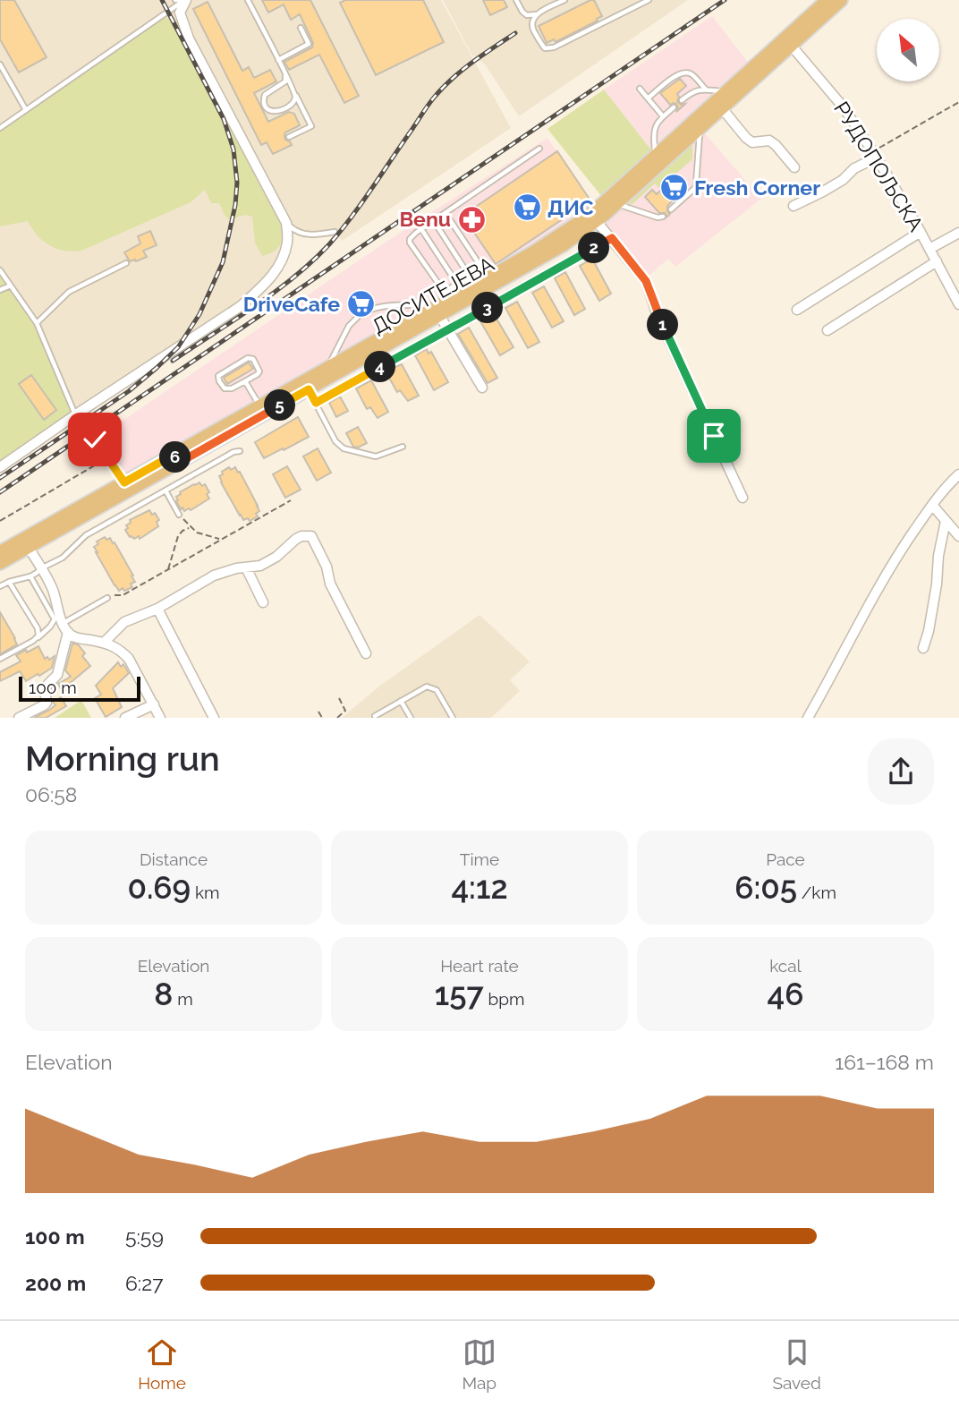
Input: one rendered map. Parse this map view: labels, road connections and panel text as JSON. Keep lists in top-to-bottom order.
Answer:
{
  "streets": {
    "main road": ["ДОСИТЕЈЕВА"],
    "street": ["РУДОПОЉСКА"]
  },
  "crossings": [
    ["РУДОПОЉСКА", "ДОСИТЕЈЕВА"]
  ],
  "places": {
    "supermarket": ["Fresh Corner", "ДИС", "DriveCafe"],
    "pharmacy": ["Benu"]
  },
  "scale_bar": "100 m",
  "north": "top left",
  "page": {
    "pins": [
      "2",
      "3",
      "1",
      "4",
      "5",
      "6"
    ],
    "scale": "100 m",
    "heading": ["Morning run", "06:58"],
    "stats": [
      ["Distance", "0.69 km"],
      ["Time", "4:12"],
      ["Pace", "6:05 /km"],
      ["Elevation", "8 m"],
      ["Heart rate", "157 bpm"],
      ["kcal", "46"]
    ],
    "chart": ["Elevation", "161–168 m"],
    "list": [
      {
        "name": "100 m",
        "note": "5:59"
      },
      {
        "name": "200 m",
        "note": "6:27"
      }
    ],
    "tabs": ["Home", "Map", "Saved"]
  }
}
